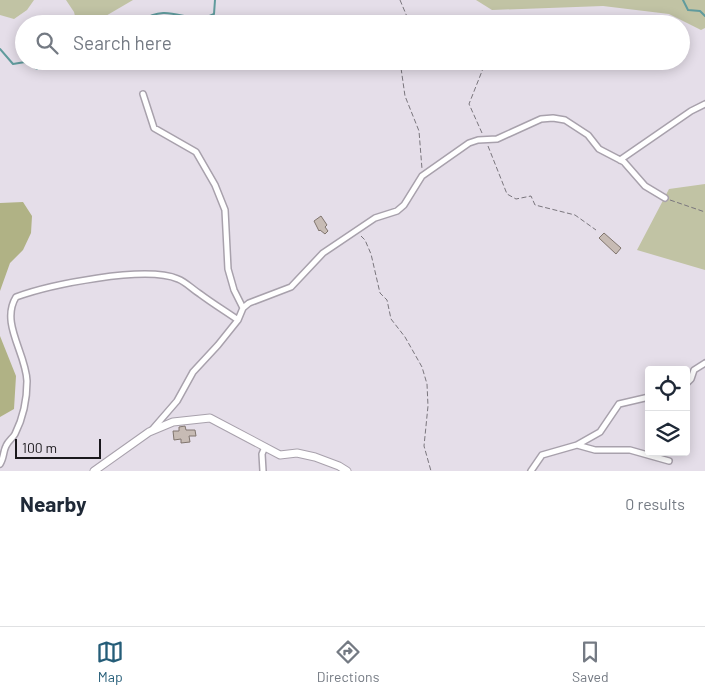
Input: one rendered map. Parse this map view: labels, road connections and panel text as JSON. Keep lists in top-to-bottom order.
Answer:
{
  "scale_bar": "100 m",
  "page": {
    "search": "Search here",
    "scale": "100 m",
    "heading": ["Nearby", "0 results"],
    "nav": ["Map", "Directions", "Saved"]
  }
}
